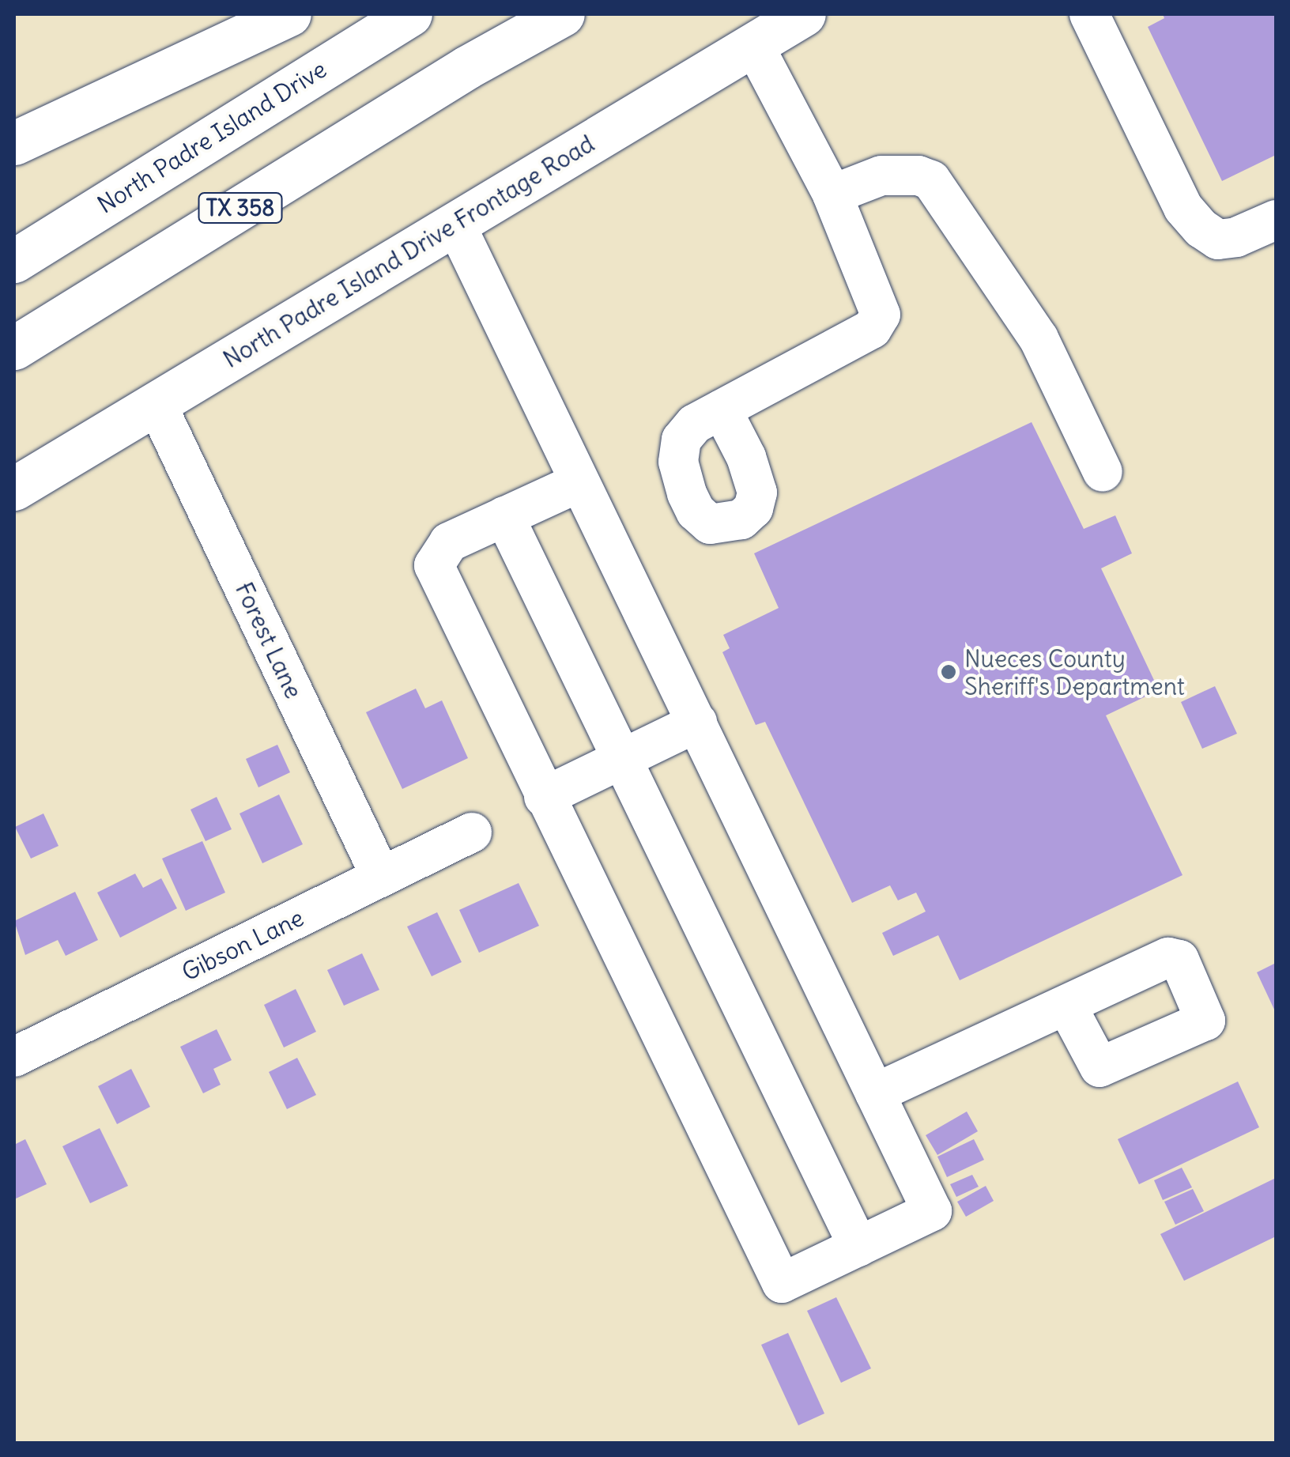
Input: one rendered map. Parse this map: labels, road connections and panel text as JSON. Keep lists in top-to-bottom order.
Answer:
{
  "streets": {
    "main road": ["North Padre Island Drive", "TX 358", "North Padre Island Drive Frontage Road"],
    "street": ["Forest Lane", "Gibson Lane"]
  },
  "crossings": [
    ["North Padre Island Drive Frontage Road", "Forest Lane"],
    ["Forest Lane", "Gibson Lane"]
  ],
  "places": ["Nueces County Sheriff's Department"]
}
